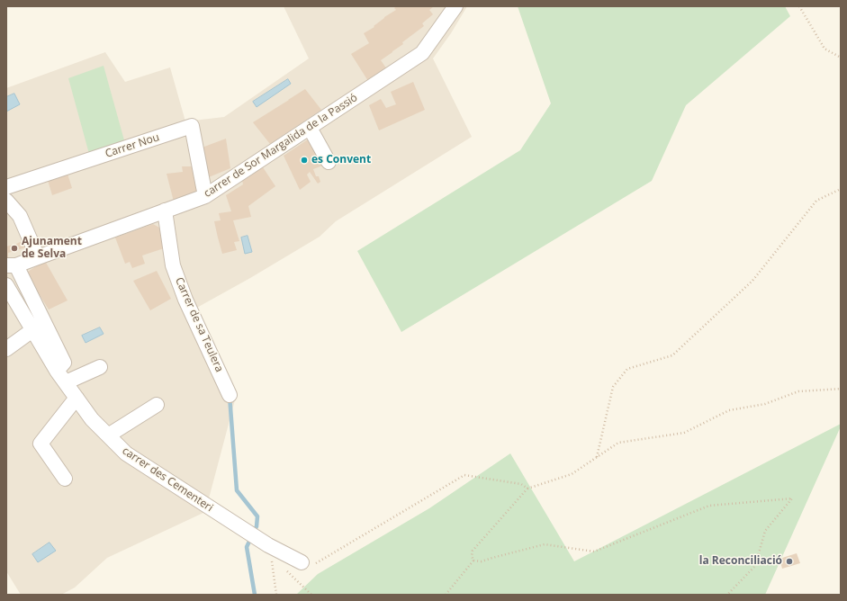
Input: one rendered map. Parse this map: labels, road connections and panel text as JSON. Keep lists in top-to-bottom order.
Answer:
{
  "streets": {
    "street": [
      "Carrer Nou",
      "carrer de Sor Margalida de la Passió",
      "Carrer de sa Teulera",
      "carrer des Cementeri"
    ]
  },
  "crossings": [
    ["Carrer Nou", "carrer de Sor Margalida de la Passió"],
    ["carrer de Sor Margalida de la Passió", "Carrer de sa Teulera"]
  ],
  "places": ["es Convent", "Ajunament de Selva", "la Reconciliació"]
}
